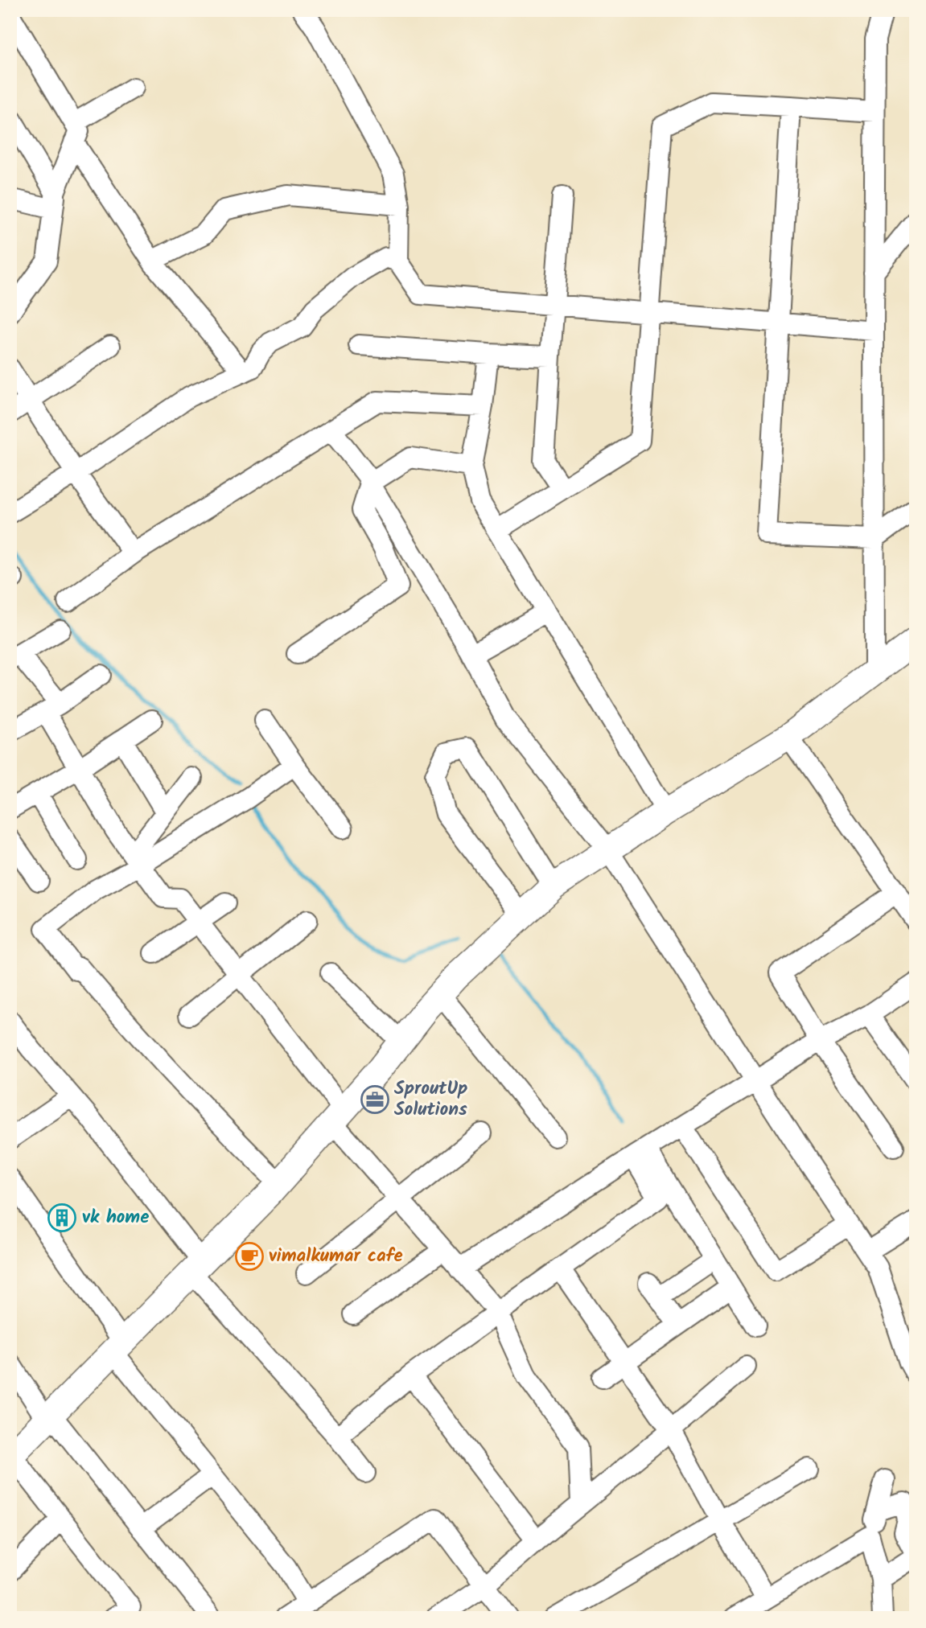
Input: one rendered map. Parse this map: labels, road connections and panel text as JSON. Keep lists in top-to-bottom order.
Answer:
{
  "places": {
    "office": ["SproutUp Solutions"],
    "building": ["vk home"],
    "cafe": ["vimalkumar cafe"]
  }
}
